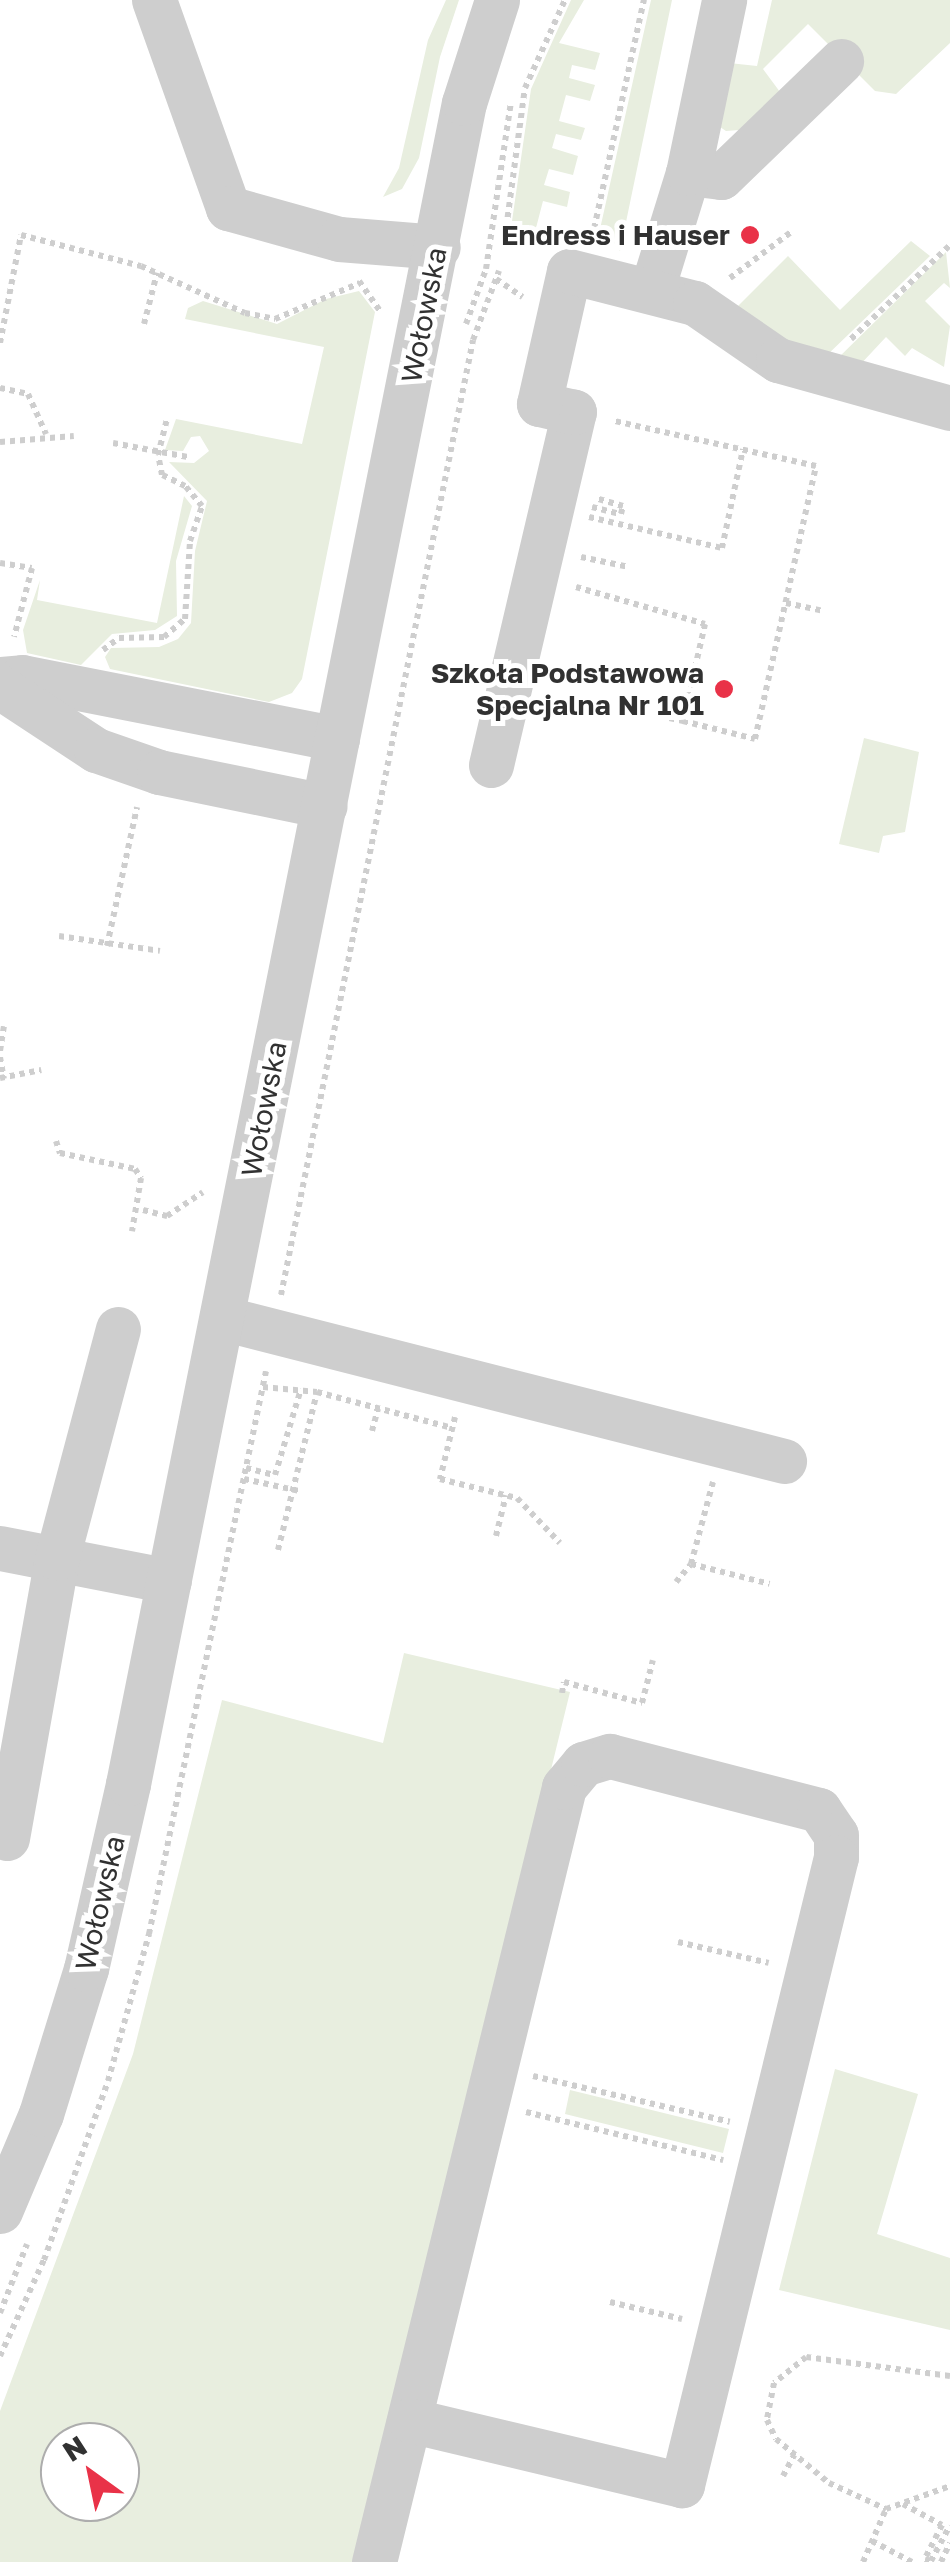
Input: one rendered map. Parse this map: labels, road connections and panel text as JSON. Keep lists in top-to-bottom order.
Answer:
{
  "streets": {
    "street": ["Wołowska"]
  },
  "places": ["Endress i Hauser", "Szkoła Podstawowa Specjalna Nr 101"],
  "north": "top left"
}
